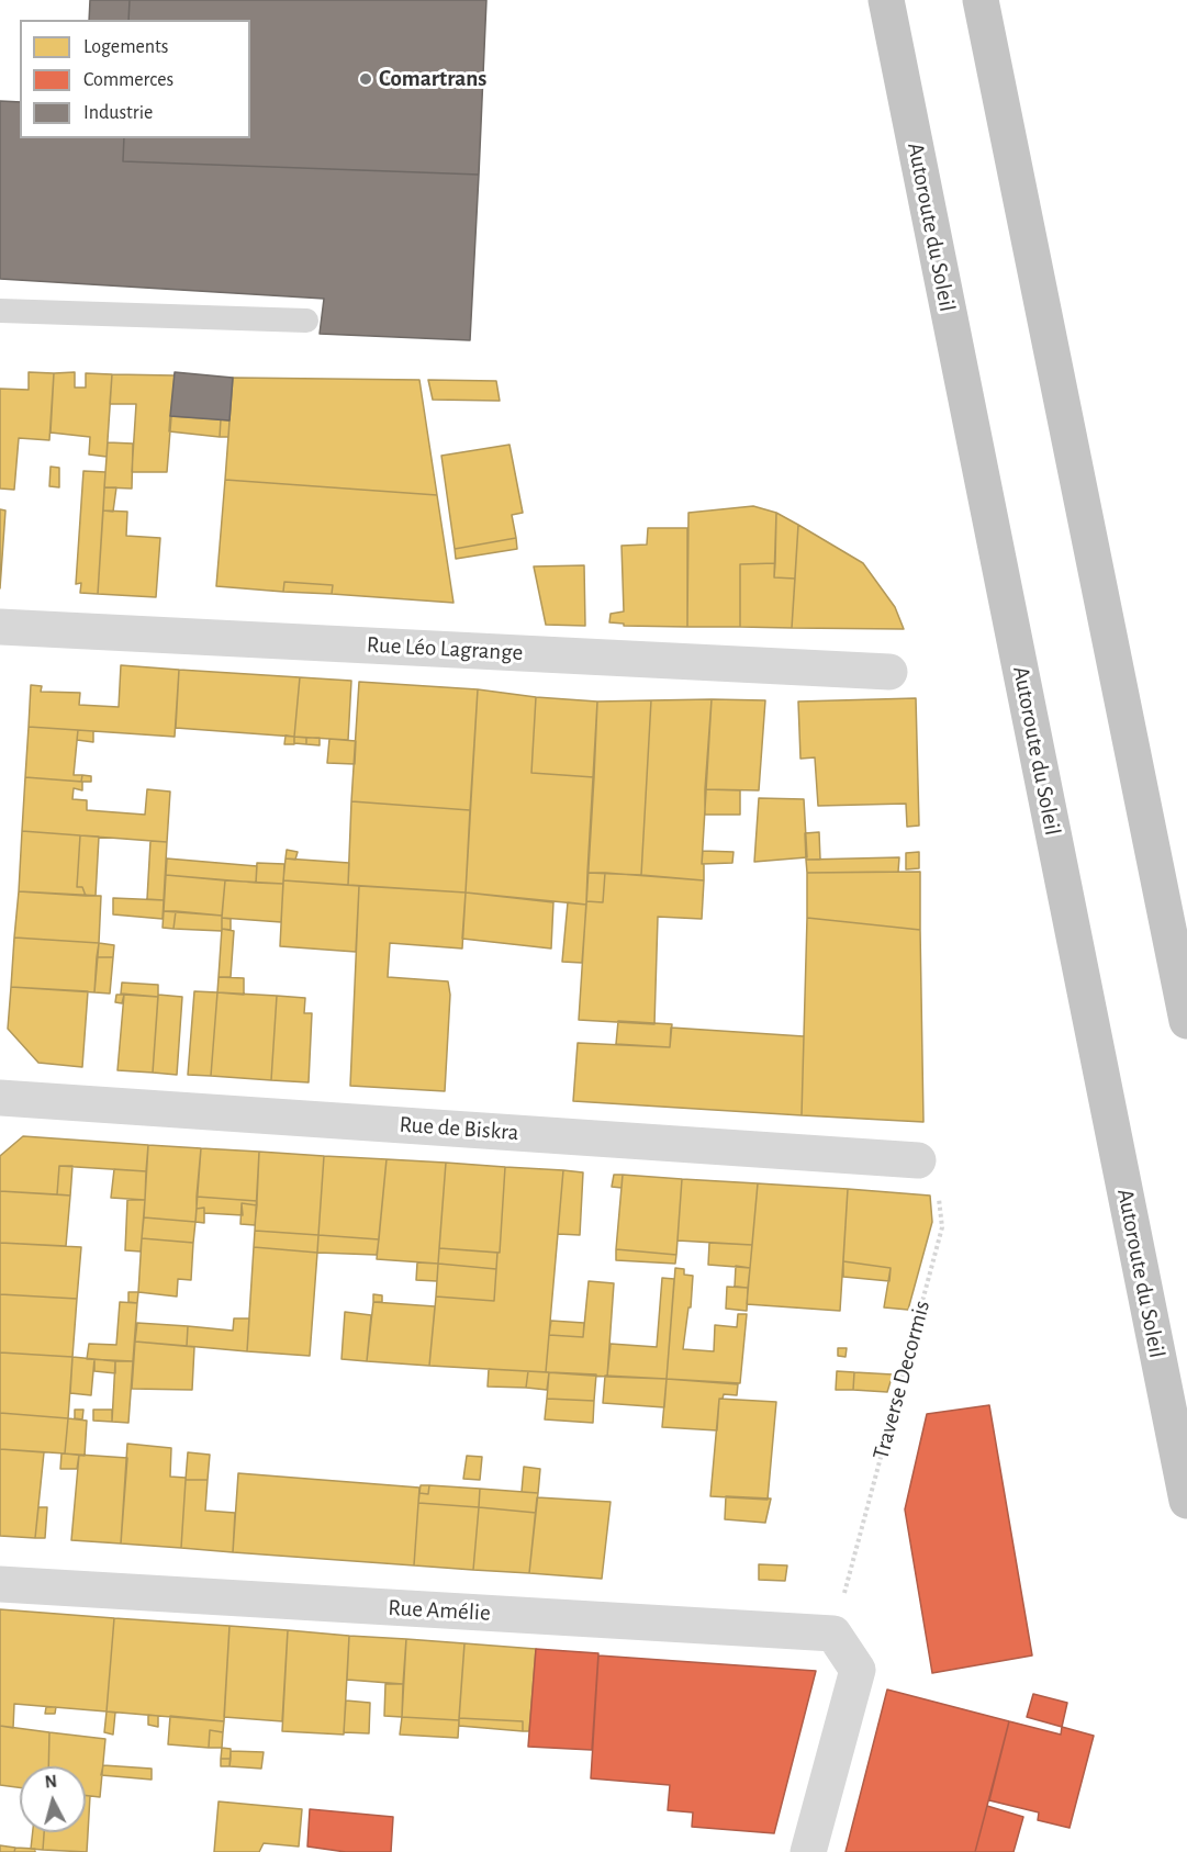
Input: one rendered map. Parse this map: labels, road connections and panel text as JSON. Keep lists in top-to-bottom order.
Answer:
{
  "streets": {
    "highway": ["Autoroute du Soleil"],
    "street": ["Rue Léo Lagrange", "Rue de Biskra", "Rue Amélie"],
    "path": ["Traverse Decormis"]
  },
  "crossings": [
    ["Traverse Decormis", "Rue Amélie"]
  ],
  "places": ["Comartrans"],
  "legend": ["Logements", "Commerces", "Industrie"],
  "north": "top"
}
